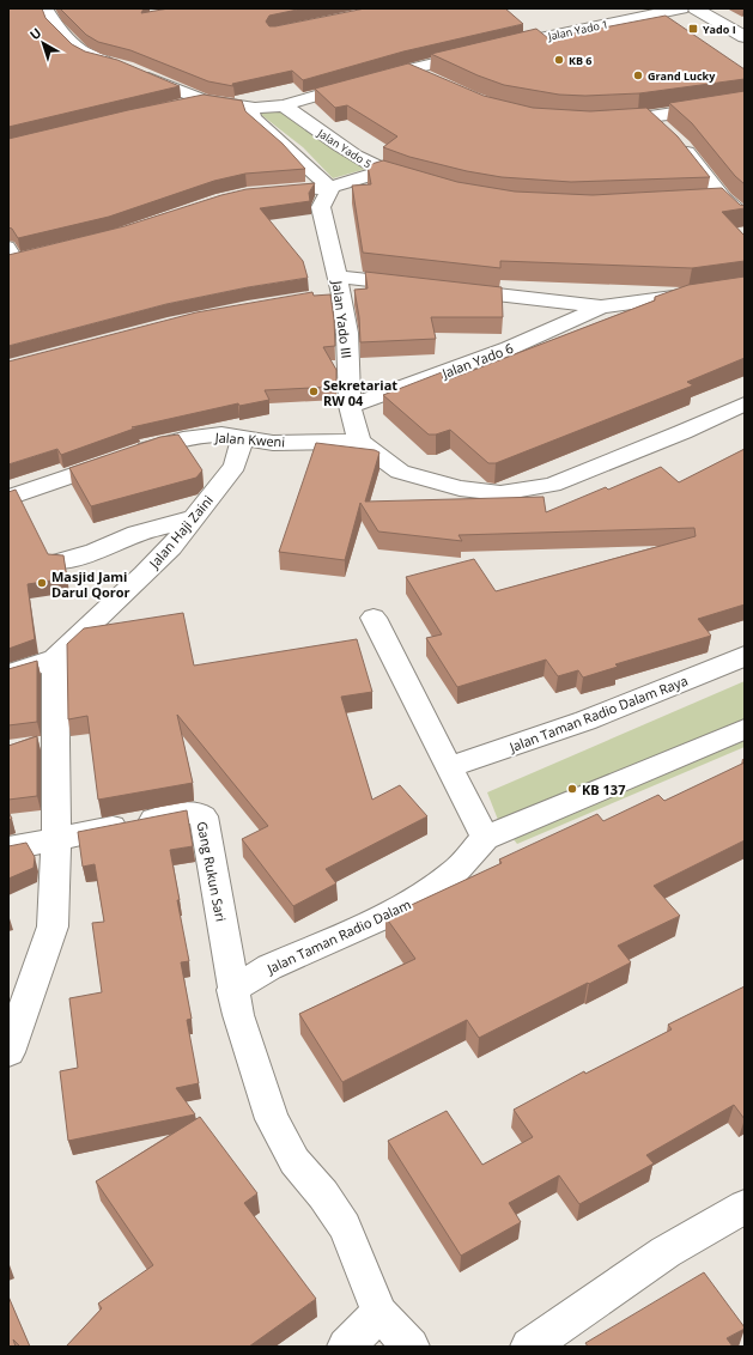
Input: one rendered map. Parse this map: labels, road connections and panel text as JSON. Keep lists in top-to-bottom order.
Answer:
{
  "streets": {
    "street": [
      "Jalan Yado 1",
      "Jalan Yado 5",
      "Jalan Yado III",
      "Jalan Yado 6",
      "Jalan Kweni",
      "Jalan Haji Zaini",
      "Jalan Taman Radio Dalam Raya",
      "Gang Rukun Sari",
      "Jalan Taman Radio Dalam"
    ]
  },
  "crossings": [
    ["Jalan Yado III", "Jalan Yado 6"],
    ["Jalan Yado III", "Jalan Kweni"],
    ["Jalan Kweni", "Jalan Haji Zaini"],
    ["Gang Rukun Sari", "Jalan Taman Radio Dalam"]
  ],
  "places": {
    "transit": ["Yado I"],
    "other": [
      "KB 6",
      "Grand Lucky",
      "Sekretariat RW 04",
      "Masjid Jami Darul Qoror",
      "KB 137"
    ]
  },
  "north": "top left"
}
